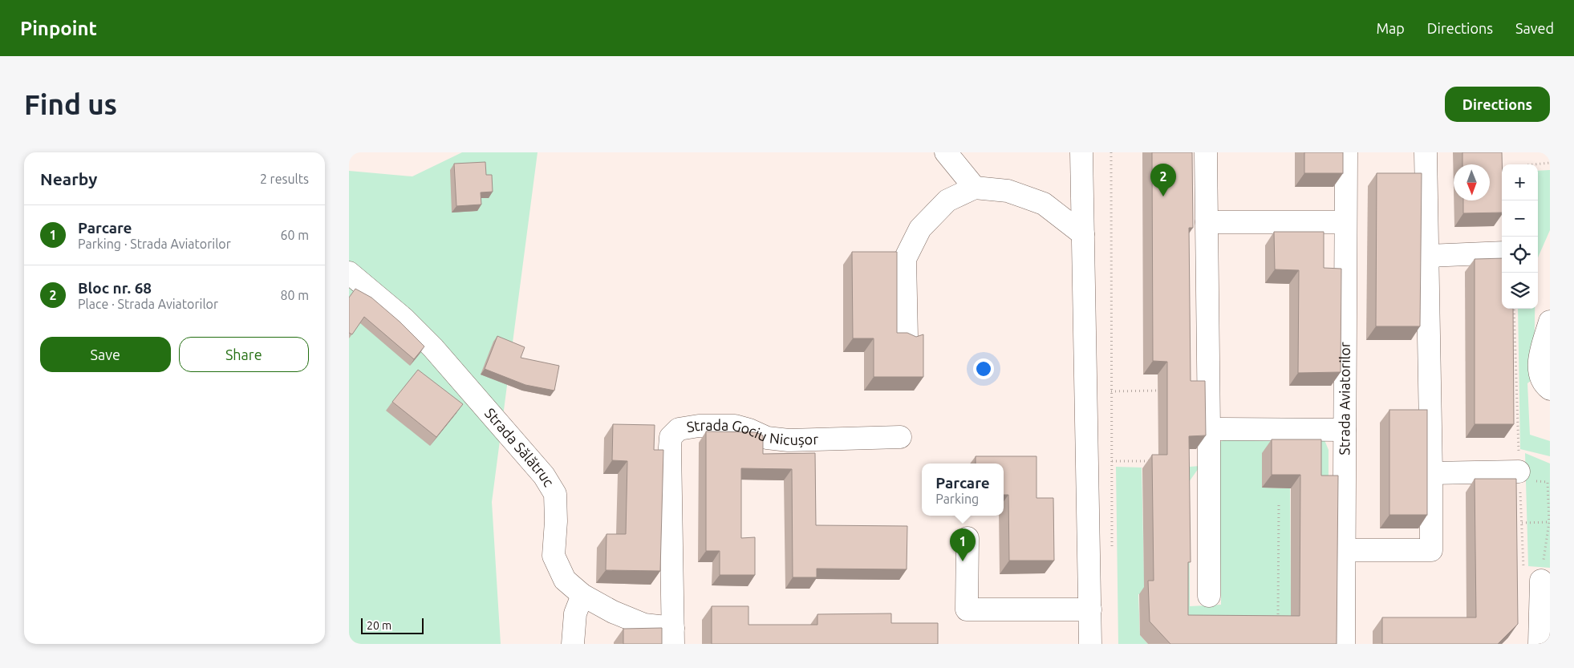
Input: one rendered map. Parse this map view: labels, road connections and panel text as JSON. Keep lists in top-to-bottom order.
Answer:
{
  "streets": {
    "street": ["Strada Aviatorilor", "Strada Gociu Nicușor", "Strada Sălătruc"]
  },
  "crossings": [
    ["Strada Gociu Nicușor", "Strada Sălătruc"]
  ],
  "scale_bar": "20 m",
  "north": "bottom",
  "page": {
    "header": "Pinpoint",
    "nav": ["Map", "Directions", "Saved"],
    "buttons": [
      "Directions",
      ["Save", "Share"]
    ],
    "title": "Find us",
    "heading": ["Nearby", "2 results"],
    "pins": ["2", "1"],
    "map_buttons": ["+", "−"],
    "list": [
      {
        "mark": "1",
        "name": "Parcare",
        "note": "Parking · Strada Aviatorilor",
        "value": "60 m"
      },
      {
        "mark": "2",
        "name": "Bloc nr. 68",
        "note": "Place · Strada Aviatorilor",
        "value": "80 m"
      }
    ],
    "popup": ["Parcare", "Parking"],
    "scale": "20 m"
  }
}
